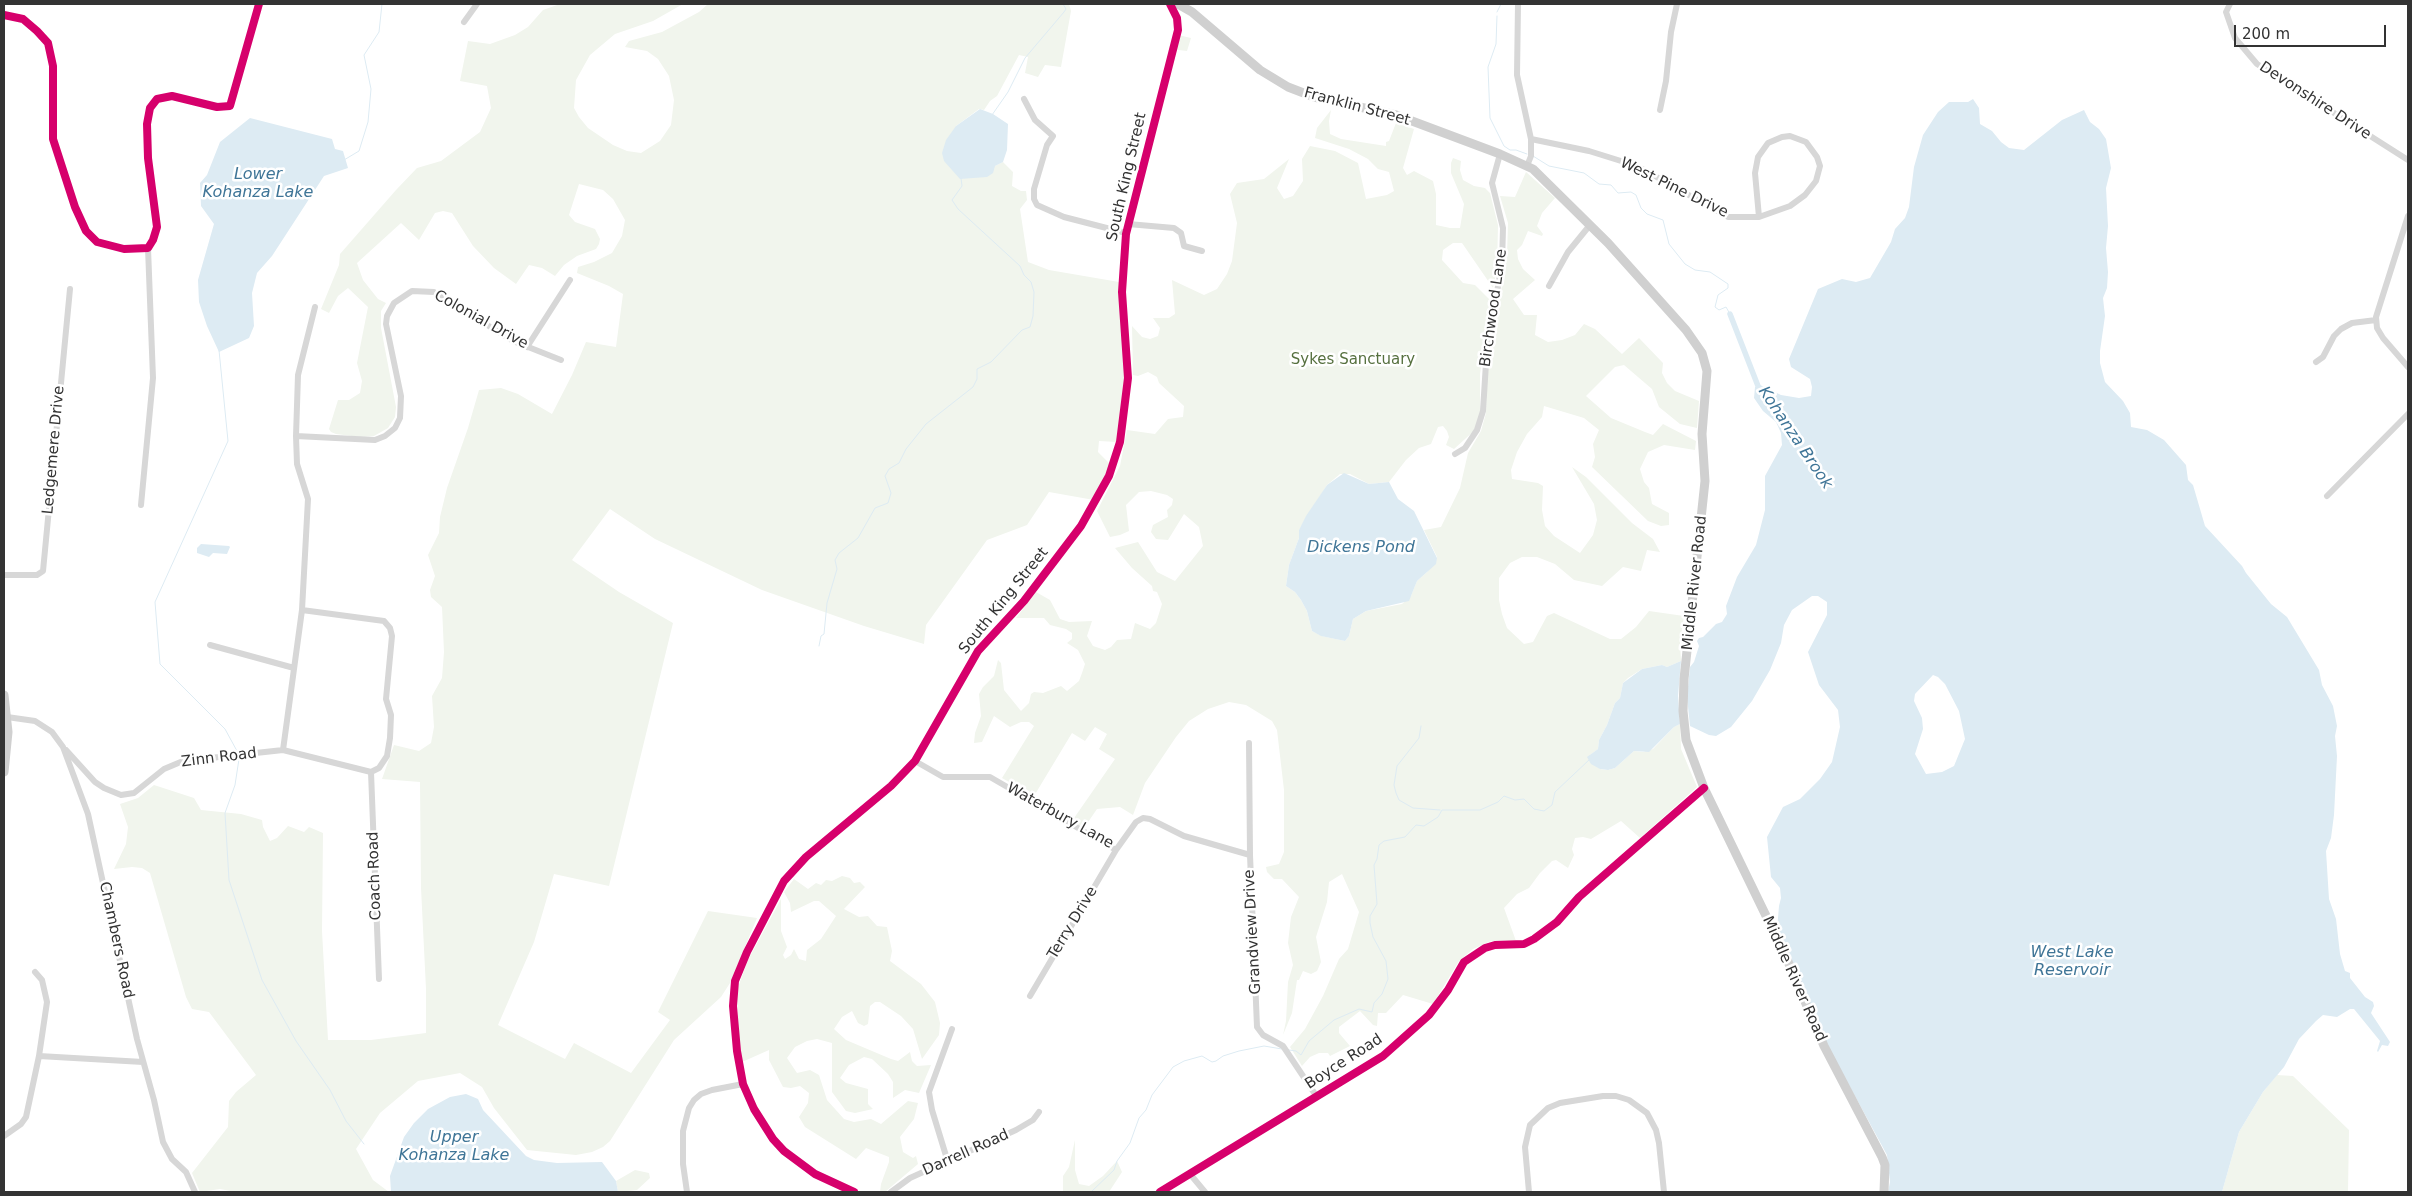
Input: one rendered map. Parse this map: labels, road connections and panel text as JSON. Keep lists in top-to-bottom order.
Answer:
{
  "streets": {
    "main road": ["Franklin Street", "Middle River Road"],
    "street": [
      "Devonshire Drive",
      "South King Street",
      "West Pine Drive",
      "Birchwood Lane",
      "Colonial Drive",
      "Ledgemere Drive",
      "Zinn Road",
      "Waterbury Lane",
      "Coach Road",
      "Terry Drive",
      "Grandview Drive",
      "Chambers Road",
      "Boyce Road",
      "Darrell Road"
    ]
  },
  "crossings": [
    ["Franklin Street", "Birchwood Lane"],
    ["Franklin Street", "Middle River Road"],
    ["South King Street", "Waterbury Lane"],
    ["Middle River Road", "Boyce Road"],
    ["Zinn Road", "Coach Road"],
    ["Zinn Road", "Chambers Road"],
    ["Waterbury Lane", "Terry Drive"],
    ["Waterbury Lane", "Grandview Drive"],
    ["Grandview Drive", "Boyce Road"]
  ],
  "water": [
    "Lower Kohanza Lake",
    "Kohanza Brook",
    "Dickens Pond",
    "West Lake Reservoir",
    "Upper Kohanza Lake"
  ],
  "parks": ["Sykes Sanctuary"],
  "scale_bar": "200 m"
}
